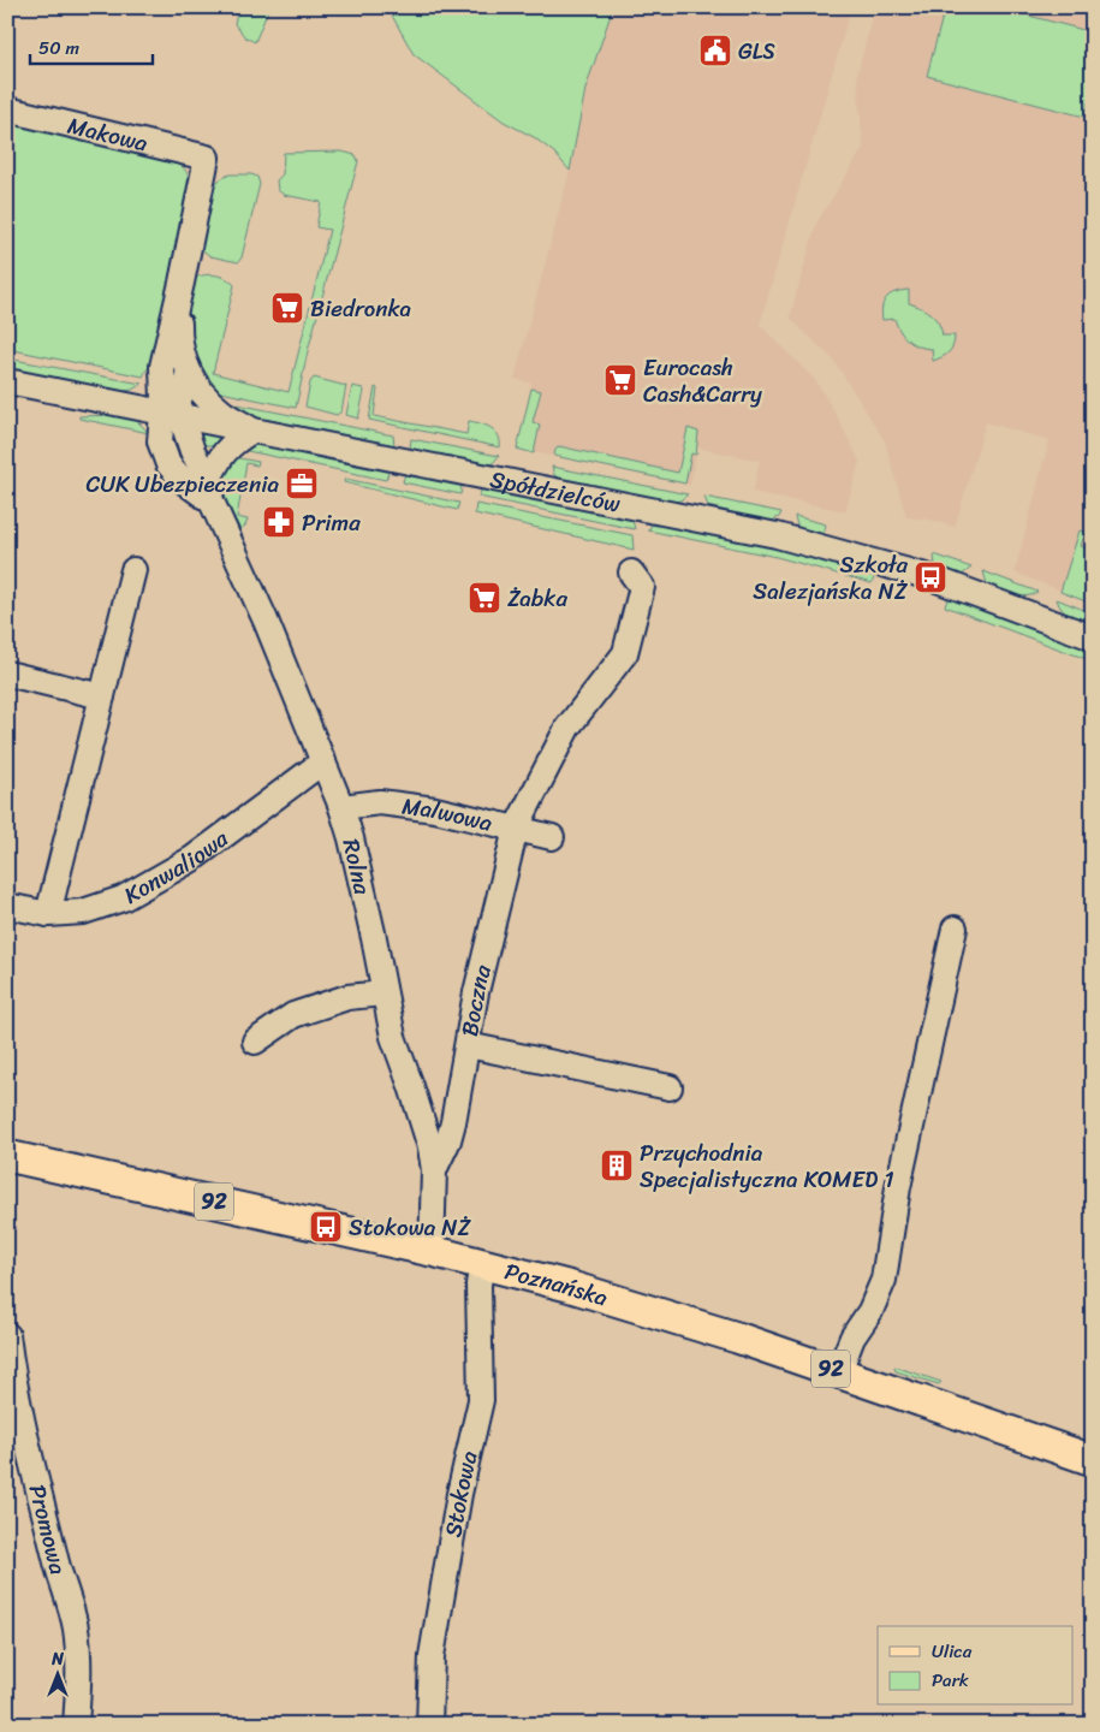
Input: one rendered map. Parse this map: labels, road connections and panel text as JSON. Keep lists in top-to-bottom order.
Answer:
{
  "streets": {
    "main road": ["92", "Poznańska"],
    "street": [
      "Makowa",
      "Spółdzielców",
      "Malwowa",
      "Konwaliowa",
      "Rolna",
      "Boczna",
      "Stokowa",
      "Promowa"
    ]
  },
  "crossings": [
    ["Spółdzielców", "Rolna"],
    ["Malwowa", "Rolna"],
    ["Malwowa", "Boczna"],
    ["Konwaliowa", "Rolna"],
    ["Rolna", "Boczna"],
    ["Rolna", "Poznańska"],
    ["Poznańska", "Stokowa"]
  ],
  "places": {
    "public building": ["GLS"],
    "supermarket": ["Biedronka", "Eurocash Cash&Carry", "Żabka"],
    "office": ["CUK Ubezpieczenia"],
    "pharmacy": ["Prima"],
    "bus stop": ["Szkoła Salezjańska NŻ", "Stokowa NŻ"],
    "building": ["Przychodnia Specjalistyczna KOMED 1"]
  },
  "legend": ["Ulica", "Park"],
  "scale_bar": "50 m",
  "north": "top"
}
